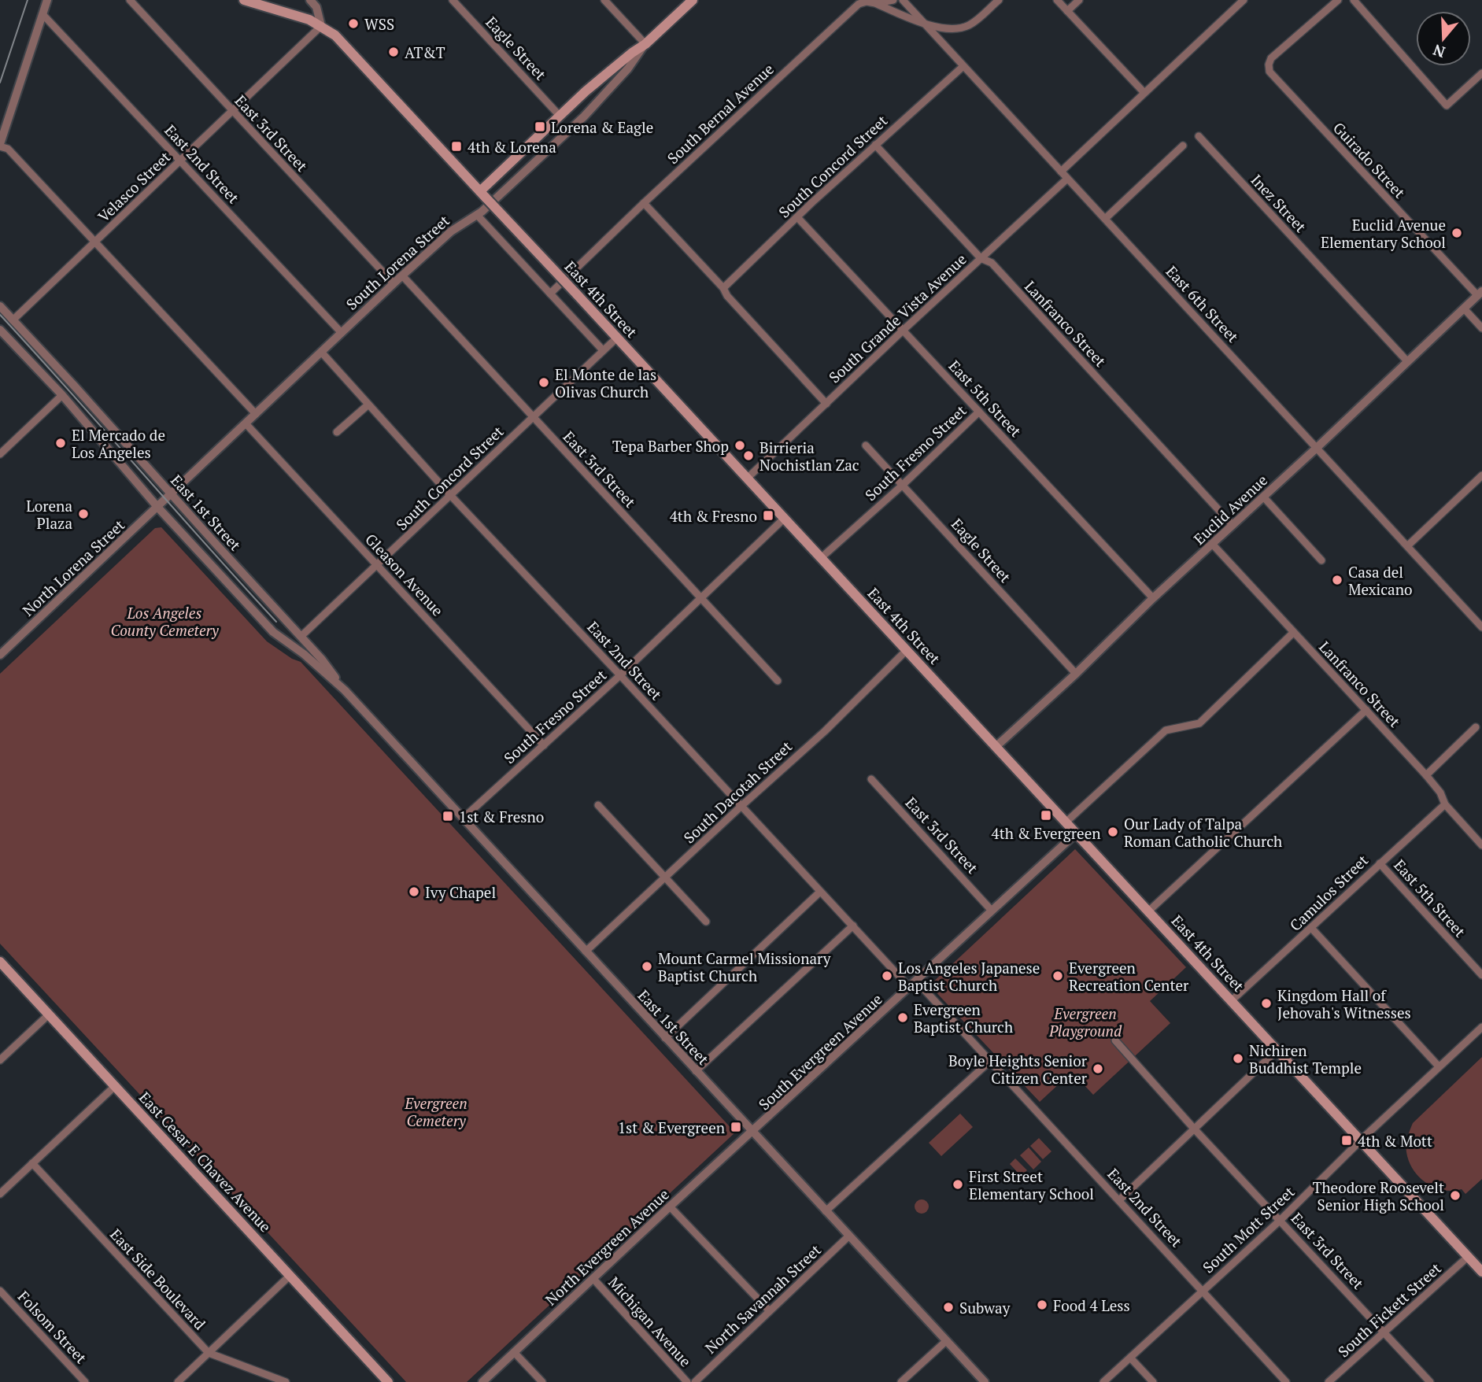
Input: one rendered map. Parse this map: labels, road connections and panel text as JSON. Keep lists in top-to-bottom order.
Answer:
{
  "streets": {
    "main road": ["South Lorena Street", "East 4th Street", "East Cesar E Chavez Avenue"],
    "street": [
      "Eagle Street",
      "South Bernal Avenue",
      "East 3rd Street",
      "Guirado Street",
      "East 2nd Street",
      "South Concord Street",
      "Velasco Street",
      "Inez Street",
      "East 6th Street",
      "South Grande Vista Avenue",
      "Lanfranco Street",
      "East 5th Street",
      "South Fresno Street",
      "Euclid Avenue",
      "East 1st Street",
      "North Lorena Street",
      "Gleason Avenue",
      "South Dacotah Street",
      "Camulos Street",
      "South Evergreen Avenue",
      "South Mott Street",
      "North Evergreen Avenue",
      "East Side Boulevard",
      "North Savannah Street",
      "South Fickett Street",
      "Michigan Avenue",
      "Folsom Street"
    ]
  },
  "crossings": [
    ["Eagle Street", "South Lorena Street"],
    ["Eagle Street", "South Fresno Street"],
    ["Eagle Street", "Euclid Avenue"],
    ["East 3rd Street", "South Concord Street"],
    ["East 3rd Street", "Velasco Street"],
    ["East 3rd Street", "South Lorena Street"],
    ["East 3rd Street", "South Fresno Street"],
    ["East 3rd Street", "South Evergreen Avenue"],
    ["East 3rd Street", "South Mott Street"],
    ["East 3rd Street", "South Fickett Street"],
    ["Guirado Street", "Euclid Avenue"],
    ["East 2nd Street", "South Concord Street"],
    ["East 2nd Street", "Velasco Street"],
    ["East 2nd Street", "South Lorena Street"],
    ["East 2nd Street", "South Fresno Street"],
    ["East 2nd Street", "South Dacotah Street"],
    ["East 2nd Street", "South Evergreen Avenue"],
    ["East 2nd Street", "South Mott Street"],
    ["South Concord Street", "East 4th Street"],
    ["South Concord Street", "East 6th Street"],
    ["South Concord Street", "Lanfranco Street"],
    ["South Concord Street", "East 5th Street"],
    ["South Concord Street", "East 1st Street"],
    ["South Concord Street", "Gleason Avenue"],
    ["Velasco Street", "East 4th Street"],
    ["Velasco Street", "East 1st Street"],
    ["Inez Street", "Euclid Avenue"],
    ["South Lorena Street", "East 4th Street"],
    ["South Lorena Street", "East 1st Street"],
    ["South Lorena Street", "North Lorena Street"],
    ["South Lorena Street", "Gleason Avenue"],
    ["East 4th Street", "South Grande Vista Avenue"],
    ["East 4th Street", "South Fresno Street"],
    ["East 4th Street", "Euclid Avenue"],
    ["East 4th Street", "South Dacotah Street"],
    ["East 4th Street", "Camulos Street"],
    ["East 4th Street", "South Evergreen Avenue"],
    ["East 4th Street", "South Mott Street"],
    ["East 4th Street", "South Fickett Street"],
    ["East 6th Street", "South Grande Vista Avenue"],
    ["East 6th Street", "Euclid Avenue"],
    ["South Grande Vista Avenue", "Lanfranco Street"],
    ["South Grande Vista Avenue", "East 5th Street"],
    ["Lanfranco Street", "Euclid Avenue"],
    ["Lanfranco Street", "Camulos Street"],
    ["East 5th Street", "South Fresno Street"],
    ["East 5th Street", "Euclid Avenue"],
    ["East 5th Street", "Camulos Street"],
    ["South Fresno Street", "East 1st Street"],
    ["South Fresno Street", "Gleason Avenue"],
    ["East 1st Street", "North Lorena Street"],
    ["East 1st Street", "South Dacotah Street"],
    ["East 1st Street", "South Evergreen Avenue"],
    ["East 1st Street", "North Evergreen Avenue"],
    ["East 1st Street", "North Savannah Street"],
    ["South Evergreen Avenue", "North Evergreen Avenue"],
    ["North Evergreen Avenue", "Michigan Avenue"]
  ],
  "parks": ["Los Angeles County Cemetery", "Evergreen Playground", "Evergreen Cemetery"],
  "places": {
    "other": [
      "WSS",
      "AT&T",
      "Euclid Avenue Elementary School",
      "El Monte de las Olivas Church",
      "El Mercado de Los Ángeles",
      "Tepa Barber Shop",
      "Birrieria Nochistlan Zac",
      "Lorena Plaza",
      "Casa del Mexicano",
      "Our Lady of Talpa Roman Catholic Church",
      "Ivy Chapel",
      "Mount Carmel Missionary Baptist Church",
      "Los Angeles Japanese Baptist Church",
      "Evergreen Recreation Center",
      "Kingdom Hall of Jehovah's Witnesses",
      "Evergreen Baptist Church",
      "Nichiren Buddhist Temple",
      "Boyle Heights Senior Citizen Center",
      "First Street Elementary School",
      "Theodore Roosevelt Senior High School",
      "Food 4 Less",
      "Subway"
    ],
    "transit": [
      "Lorena & Eagle",
      "4th & Lorena",
      "4th & Fresno",
      "4th & Evergreen",
      "1st & Fresno",
      "1st & Evergreen",
      "4th & Mott"
    ]
  },
  "north": "bottom"
}
